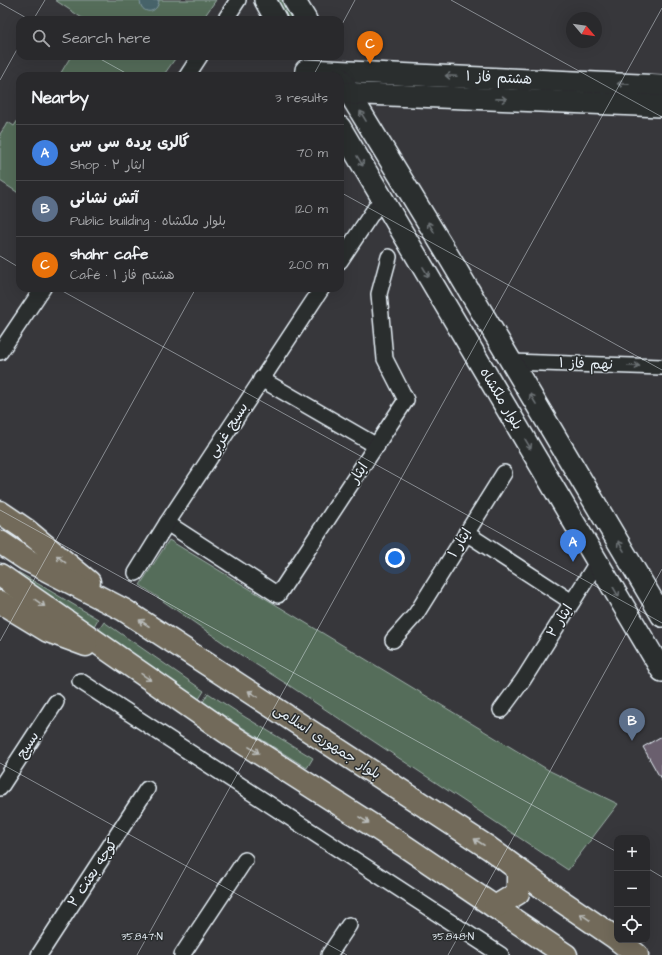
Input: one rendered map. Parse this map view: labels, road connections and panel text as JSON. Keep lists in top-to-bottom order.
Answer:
{
  "streets": {
    "main road": ["هشتم فاز ۱", "بلوار ملکشاه", "بلوار جمهوری اسلامی"],
    "street": [
      "نهم فاز ۱",
      "بسیج غربی",
      "ایثار",
      "ایثار ۱",
      "ایثار ۲",
      "بسیج",
      "کوچه بعثت ۲"
    ]
  },
  "crossings": [
    ["نهم فاز ۱", "بلوار ملکشاه"],
    ["بلوار ملکشاه", "ایثار ۲"],
    ["بسیج غربی", "ایثار"]
  ],
  "one_way": ["نهم فاز ۱"],
  "north": "bottom right",
  "page": {
    "search": "Search here",
    "pins": ["C", "A", "B"],
    "heading": ["Nearby", "3 results"],
    "list": [
      {
        "mark": "A",
        "name": "گالری پرده سی سی",
        "note": "Shop · ایثار ۲",
        "value": "70 m"
      },
      {
        "mark": "B",
        "name": "آتش نشانی",
        "note": "Public building · بلوار ملکشاه",
        "value": "120 m"
      },
      {
        "mark": "C",
        "name": "shahr cafe",
        "note": "Café · هشتم فاز ۱",
        "value": "200 m"
      }
    ],
    "map_buttons": ["+", "−"]
  },
  "coordinates": ["35.847°N", "35.848°N"]
}
